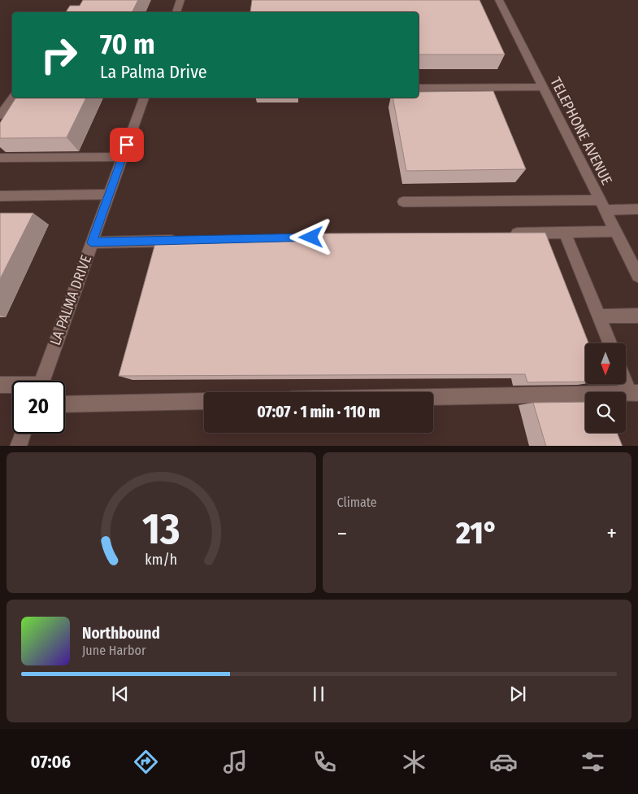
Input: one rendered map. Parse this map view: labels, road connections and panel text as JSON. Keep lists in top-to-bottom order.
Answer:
{
  "streets": {
    "street": ["TELEPHONE AVENUE", "LA PALMA DRIVE"]
  },
  "north": "bottom",
  "page": {
    "turn": ["70 m", "La Palma Drive"],
    "limit": "20",
    "trip": "07:07 · 1 min · 110 m",
    "tile": "Climate",
    "heat": ["−", "21°", "+"],
    "song": ["Northbound", "June Harbor"],
    "tabs": "07:06",
    "gauge": ["13", "km/h"]
  }
}
